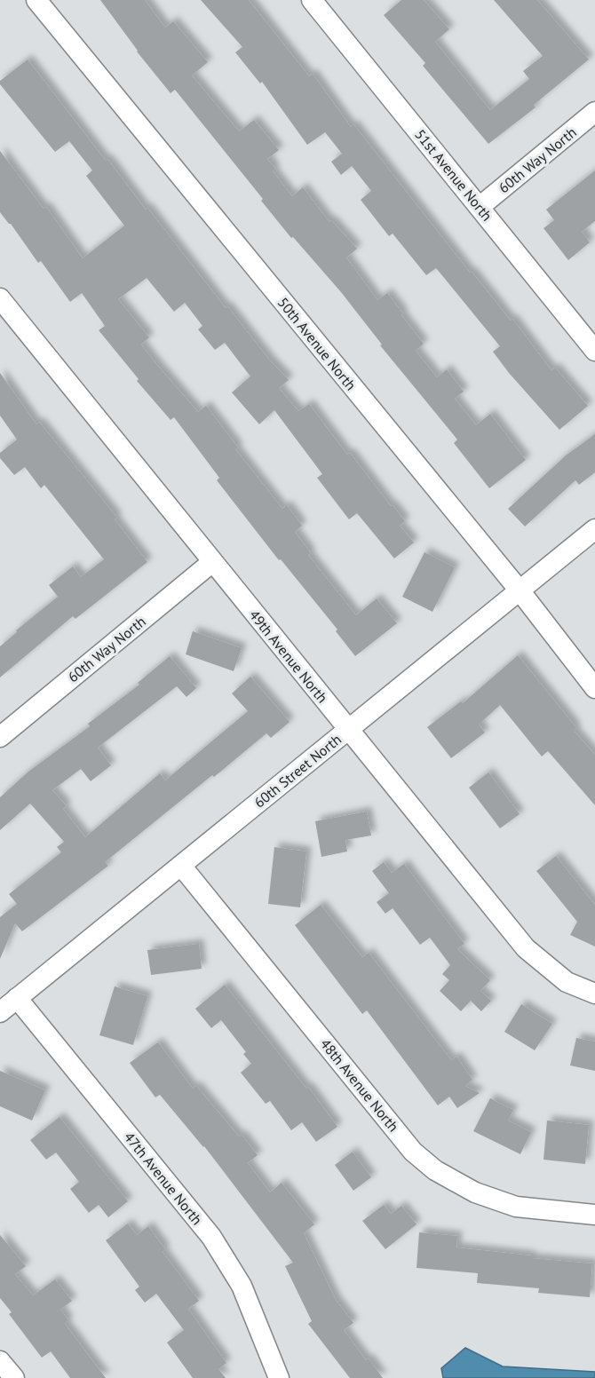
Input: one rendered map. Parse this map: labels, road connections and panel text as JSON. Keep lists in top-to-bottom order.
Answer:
{
  "streets": {
    "street": [
      "60th Way North",
      "51st Avenue North",
      "50th Avenue North",
      "49th Avenue North",
      "60th Street North",
      "48th Avenue North",
      "47th Avenue North"
    ]
  },
  "crossings": [
    ["60th Way North", "51st Avenue North"],
    ["60th Way North", "49th Avenue North"],
    ["50th Avenue North", "60th Street North"],
    ["49th Avenue North", "60th Street North"],
    ["60th Street North", "48th Avenue North"],
    ["60th Street North", "47th Avenue North"]
  ]
}
